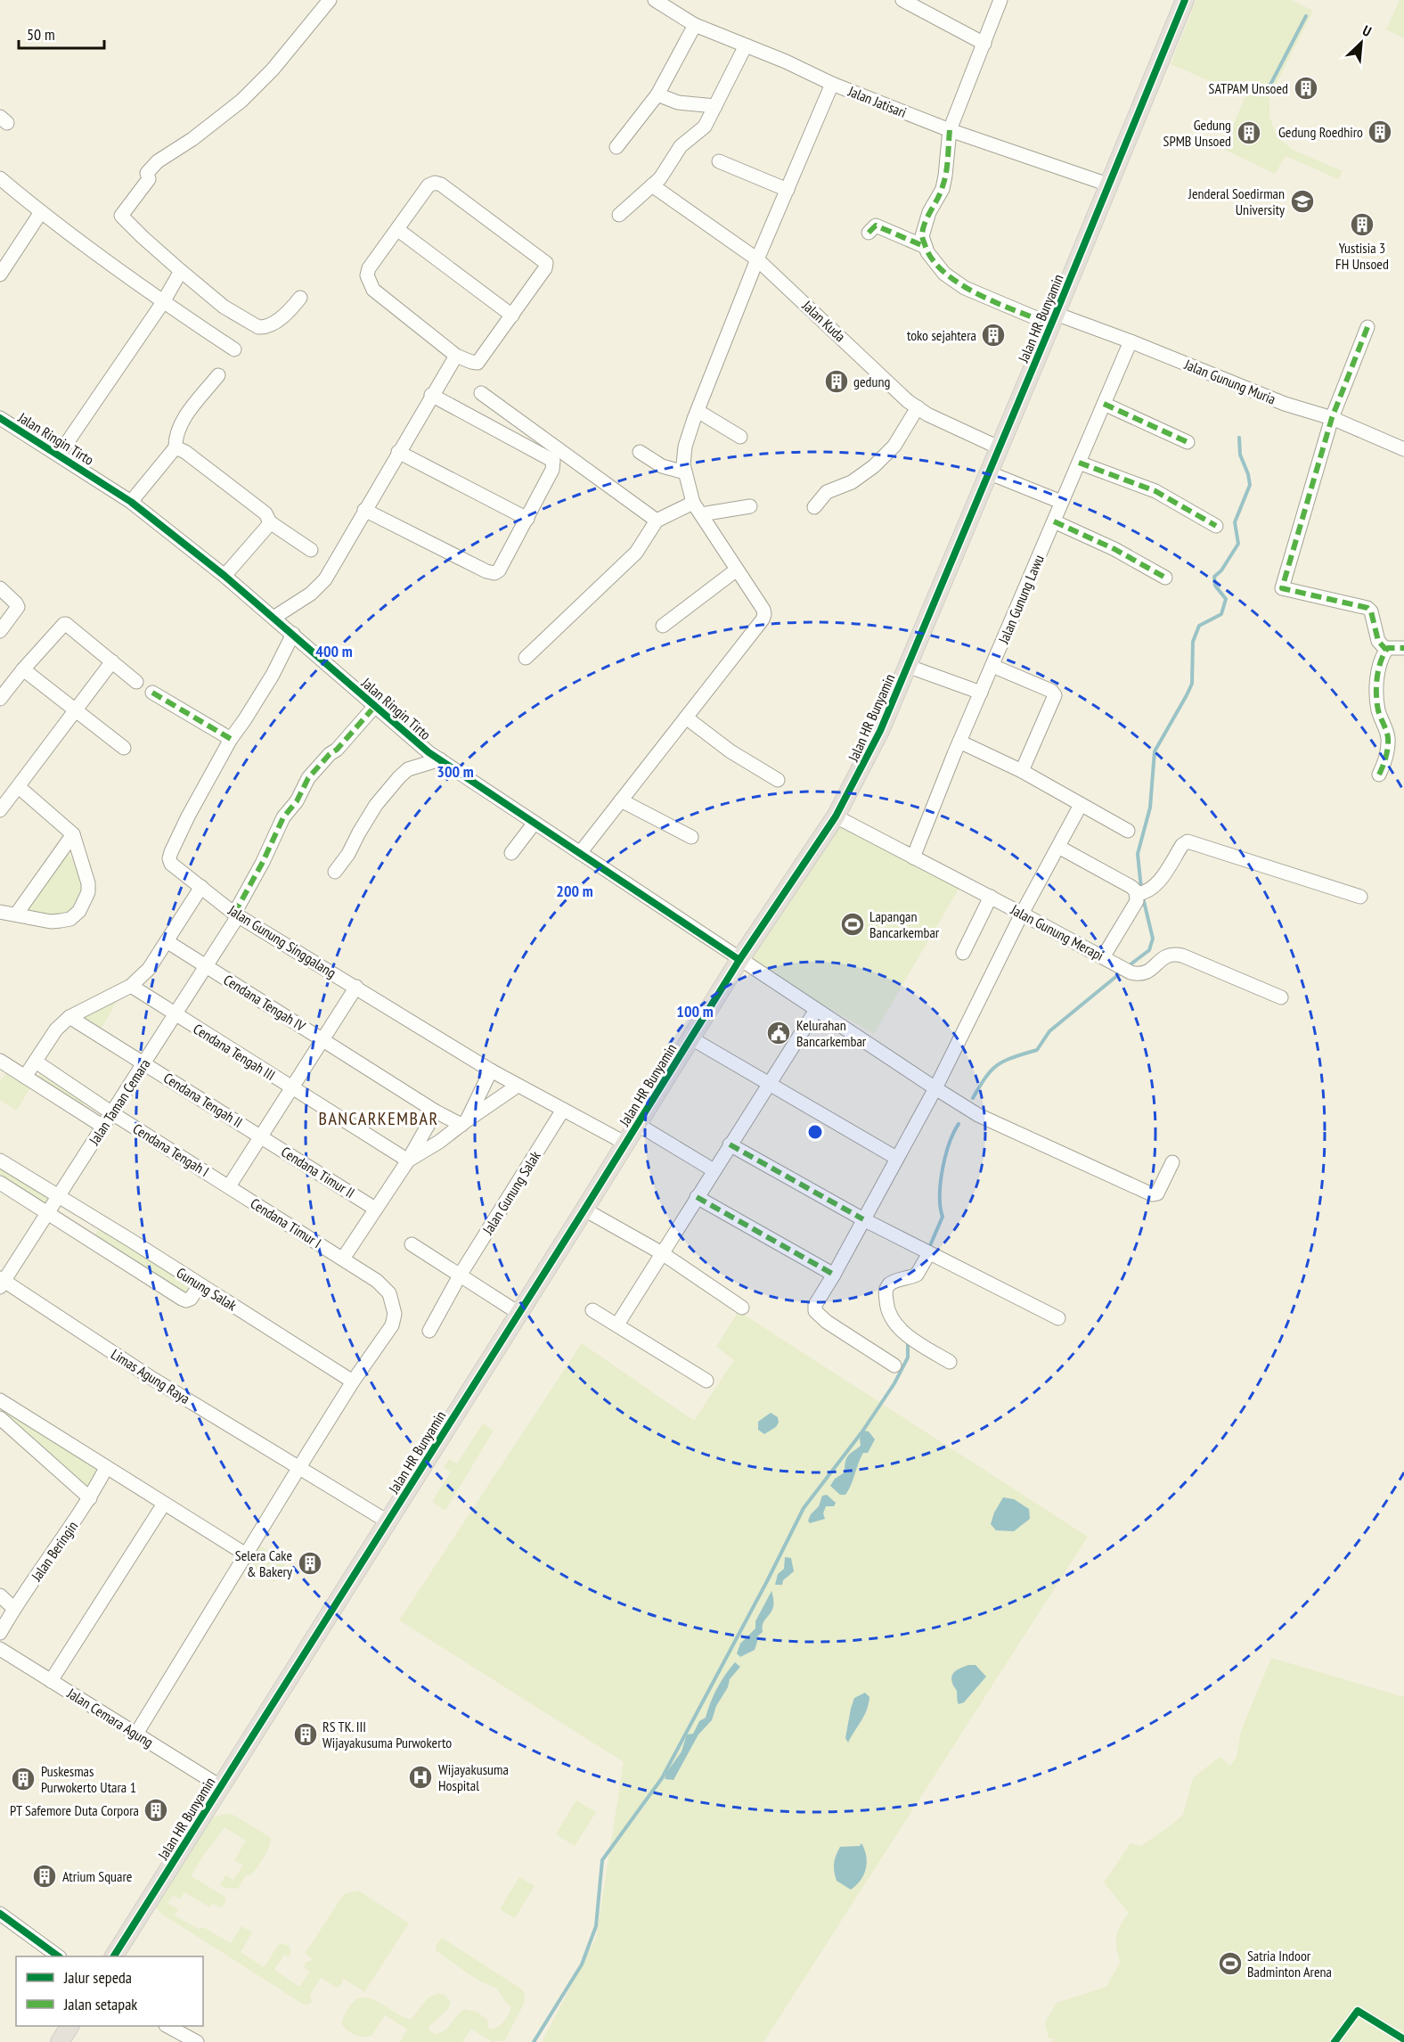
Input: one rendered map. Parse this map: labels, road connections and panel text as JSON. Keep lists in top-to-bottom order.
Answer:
{
  "streets": {
    "main road": ["Jalan HR Bunyamin"],
    "street": [
      "Jalan Jatisari",
      "Jalan Kuda",
      "Jalan Gunung Muria",
      "Jalan Ringin Tirto",
      "Jalan Gunung Lawu",
      "Jalan Gunung Merapi",
      "Jalan Gunung Singgalang",
      "Cendana Tengah IV",
      "Cendana Tengah III",
      "Cendana Tengah II",
      "Jalan Taman Cemara",
      "Cendana Tengah I",
      "Cendana Timur II",
      "Jalan Gunung Salak",
      "Cendana Timur I",
      "Gunung Salak",
      "Limas Agung Raya",
      "Jalan Beringin",
      "Jalan Cemara Agung"
    ]
  },
  "crossings": [
    ["Jalan Jatisari", "Jalan HR Bunyamin"],
    ["Jalan HR Bunyamin", "Jalan Kuda"],
    ["Jalan HR Bunyamin", "Jalan Gunung Muria"],
    ["Jalan HR Bunyamin", "Jalan Ringin Tirto"],
    ["Jalan HR Bunyamin", "Jalan Gunung Merapi"],
    ["Jalan HR Bunyamin", "Jalan Gunung Singgalang"],
    ["Jalan HR Bunyamin", "Limas Agung Raya"],
    ["Jalan HR Bunyamin", "Jalan Cemara Agung"],
    ["Jalan Gunung Muria", "Jalan Gunung Lawu"],
    ["Jalan Ringin Tirto", "Jalan Gunung Singgalang"],
    ["Jalan Ringin Tirto", "Jalan Taman Cemara"],
    ["Jalan Gunung Lawu", "Jalan Gunung Merapi"],
    ["Jalan Gunung Singgalang", "Jalan Taman Cemara"],
    ["Jalan Gunung Singgalang", "Jalan Gunung Salak"],
    ["Cendana Tengah IV", "Jalan Taman Cemara"],
    ["Cendana Tengah III", "Jalan Taman Cemara"],
    ["Cendana Tengah II", "Jalan Taman Cemara"],
    ["Cendana Tengah II", "Cendana Timur II"],
    ["Jalan Taman Cemara", "Cendana Tengah I"],
    ["Jalan Taman Cemara", "Gunung Salak"],
    ["Jalan Taman Cemara", "Limas Agung Raya"],
    ["Cendana Tengah I", "Cendana Timur I"],
    ["Cendana Timur I", "Gunung Salak"]
  ],
  "districts": ["BANCARKEMBAR"],
  "places": {
    "building": [
      "SATPAM Unsoed",
      "Gedung Roedhiro",
      "Gedung SPMB Unsoed",
      "Yustisia 3 FH Unsoed",
      "toko sejahtera",
      "gedung",
      "Selera Cake & Bakery",
      "RS TK. III Wijayakusuma Purwokerto",
      "Puskesmas Purwokerto Utara 1",
      "PT Safemore Duta Corpora",
      "Atrium Square"
    ],
    "school or university": ["Jenderal Soedirman University"],
    "sports": ["Lapangan Bancarkembar", "Satria Indoor Badminton Arena"],
    "public building": ["Kelurahan Bancarkembar"],
    "hospital": ["Wijayakusuma Hospital"]
  },
  "legend": ["Jalur sepeda", "Jalan setapak"],
  "scale_bar": "50 m",
  "north": "top right",
  "rings": [
    "400 m",
    "300 m",
    "200 m",
    "100 m"
  ]
}
